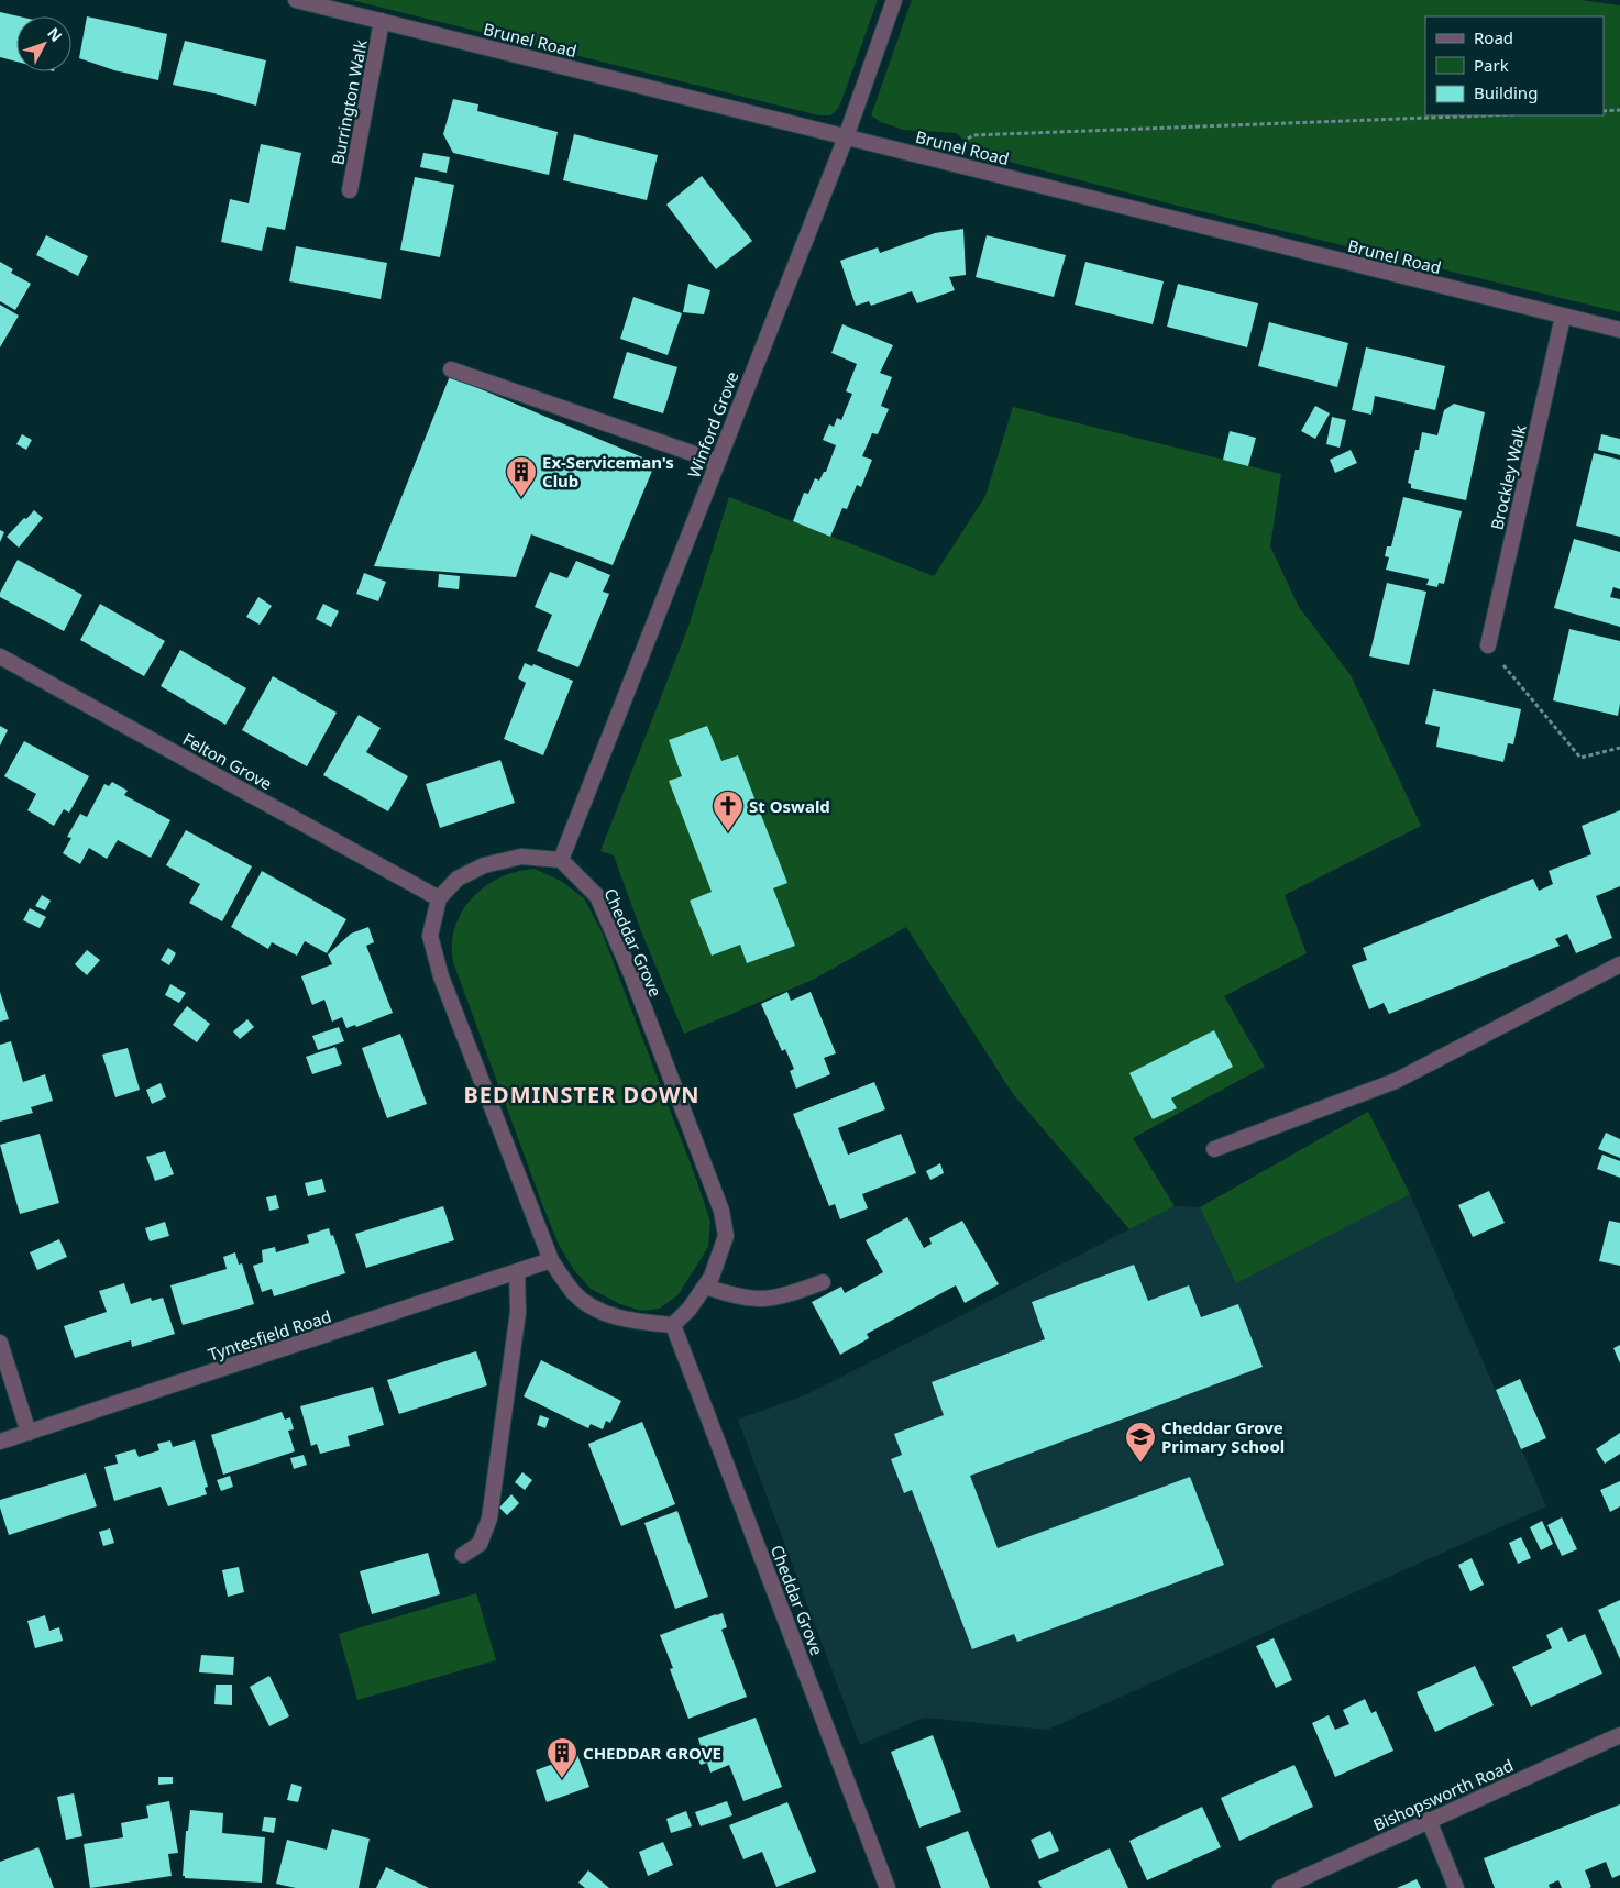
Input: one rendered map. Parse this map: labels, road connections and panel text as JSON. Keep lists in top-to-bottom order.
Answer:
{
  "streets": {
    "street": [
      "Brunel Road",
      "Burrington Walk",
      "Winford Grove",
      "Brockley Walk",
      "Felton Grove",
      "Cheddar Grove",
      "Tyntesfield Road",
      "Bishopsworth Road"
    ]
  },
  "crossings": [
    ["Brunel Road", "Burrington Walk"],
    ["Brunel Road", "Winford Grove"],
    ["Brunel Road", "Brockley Walk"],
    ["Winford Grove", "Cheddar Grove"]
  ],
  "districts": ["BEDMINSTER DOWN"],
  "places": {
    "building": ["Ex-Serviceman's Club", "CHEDDAR GROVE"],
    "church": ["St Oswald"],
    "school or university": ["Cheddar Grove Primary School"]
  },
  "legend": ["Road", "Park", "Building"],
  "north": "top right"
}
